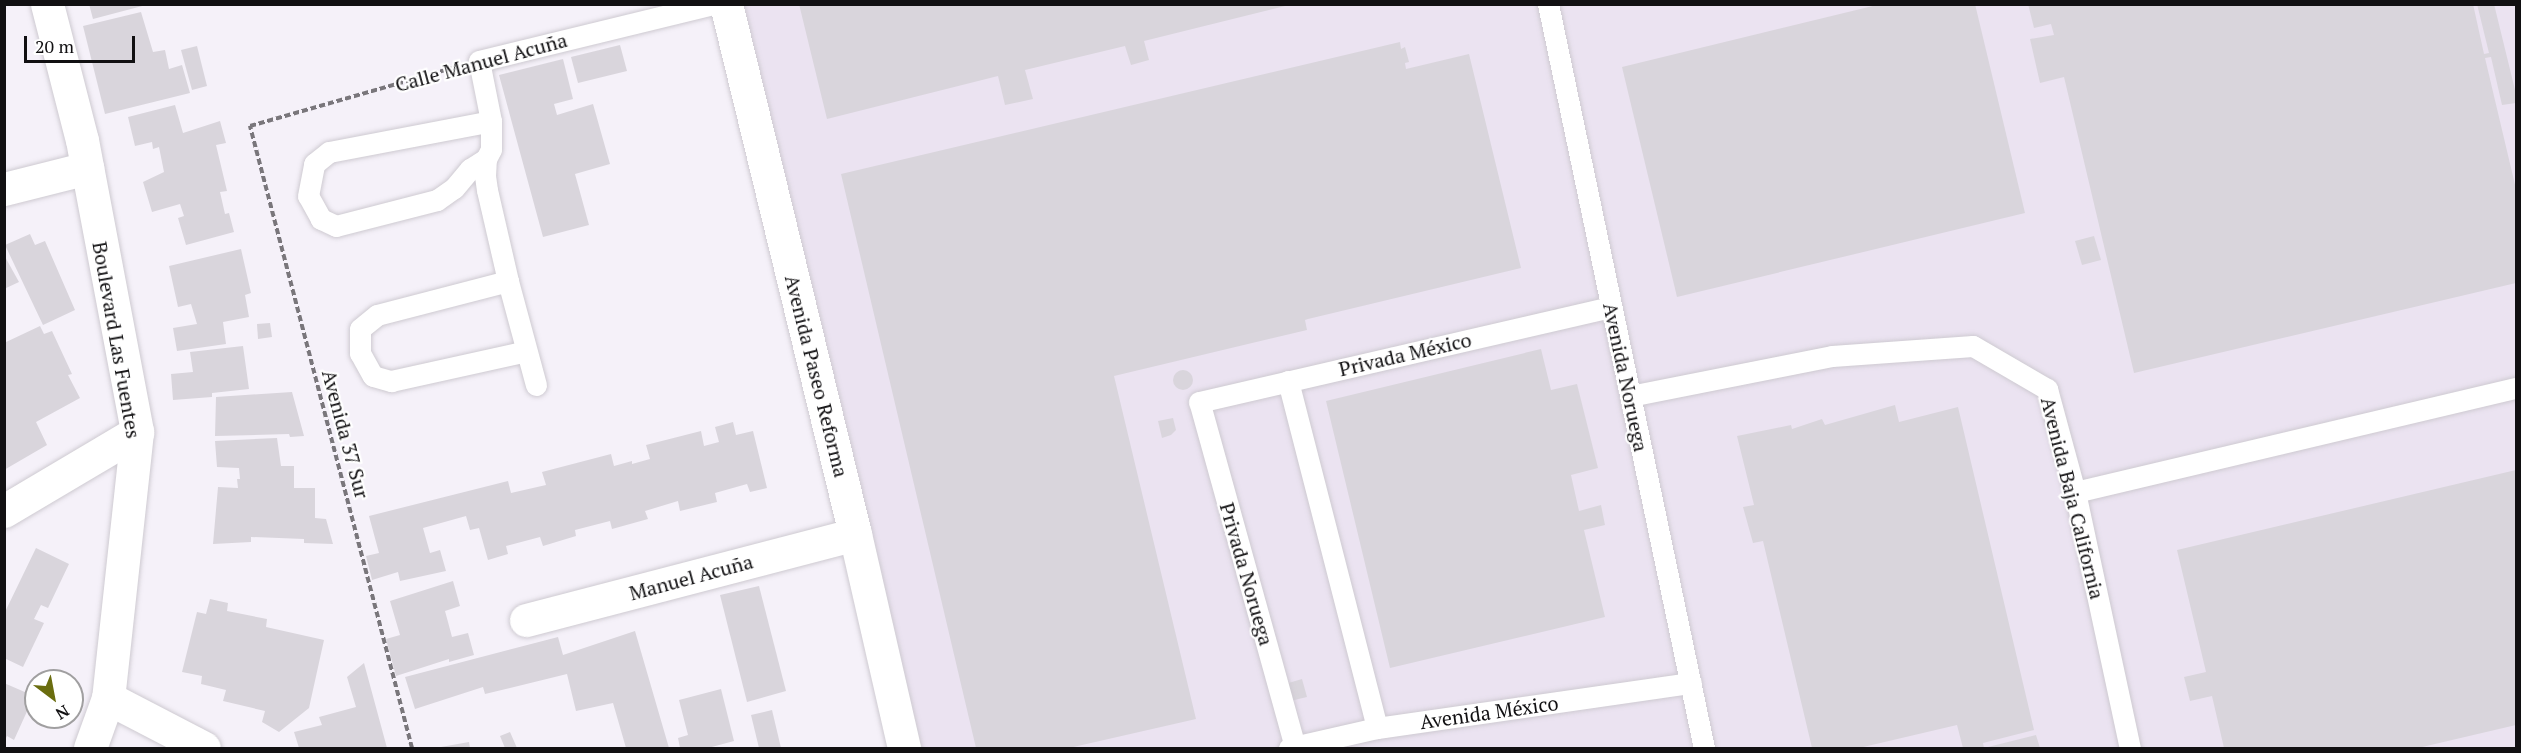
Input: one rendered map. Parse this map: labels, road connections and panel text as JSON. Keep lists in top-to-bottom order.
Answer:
{
  "streets": {
    "street": ["Boulevard Las Fuentes", "Avenida Paseo Reforma", "Manuel Acuña"],
    "lane": [
      "Calle Manuel Acuña",
      "Privada México",
      "Avenida Noruega",
      "Avenida Baja California",
      "Privada Noruega",
      "Avenida México"
    ],
    "path": ["Avenida 37 Sur"]
  },
  "crossings": [
    ["Calle Manuel Acuña", "Avenida 37 Sur"],
    ["Privada México", "Avenida Noruega"],
    ["Privada México", "Privada Noruega"],
    ["Avenida Paseo Reforma", "Manuel Acuña"],
    ["Avenida Noruega", "Avenida Baja California"],
    ["Avenida Noruega", "Avenida México"],
    ["Privada Noruega", "Avenida México"]
  ],
  "scale_bar": "20 m",
  "north": "bottom right"
}
